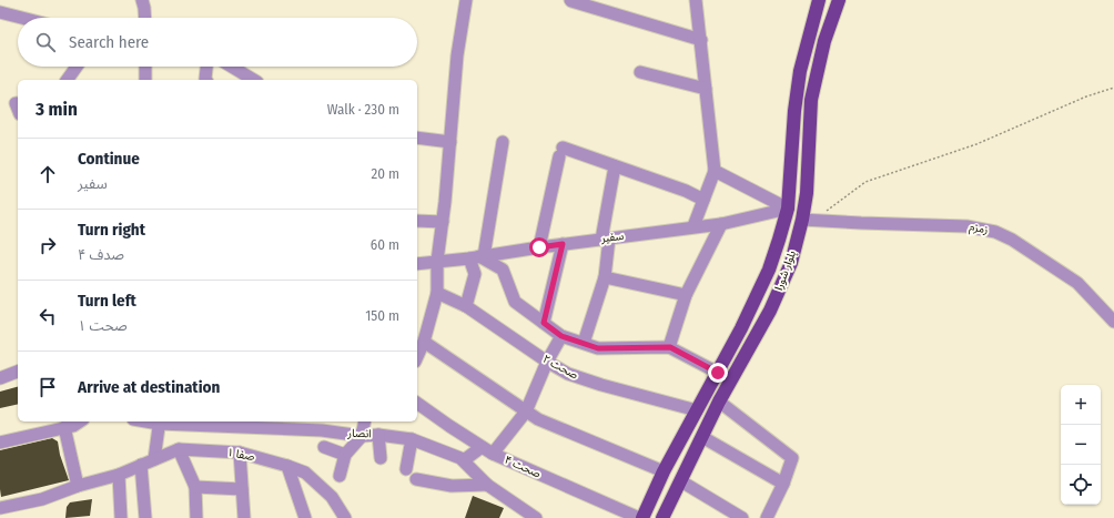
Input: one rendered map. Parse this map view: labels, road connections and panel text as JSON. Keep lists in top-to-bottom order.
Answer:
{
  "streets": {
    "main road": ["بلوار شورا"],
    "street": [
      "زمزم",
      "سفیر",
      "صحت ۲",
      "انصار",
      "صفا ۱",
      "صحت ۴"
    ]
  },
  "crossings": [
    ["زمزم", "بلوار شورا"],
    ["سفیر", "بلوار شورا"],
    ["بلوار شورا", "صحت ۲"],
    ["بلوار شورا", "صحت ۴"]
  ],
  "page": {
    "search": "Search here",
    "heading": ["3 min", "Walk · 230 m"],
    "list": [
      ["Continue", "سفیر", "20 m"],
      ["Turn right", "صدف ۴", "60 m"],
      ["Turn left", "صحت ۱", "150 m"],
      "Arrive at destination"
    ],
    "map_buttons": ["+", "−"]
  }
}
